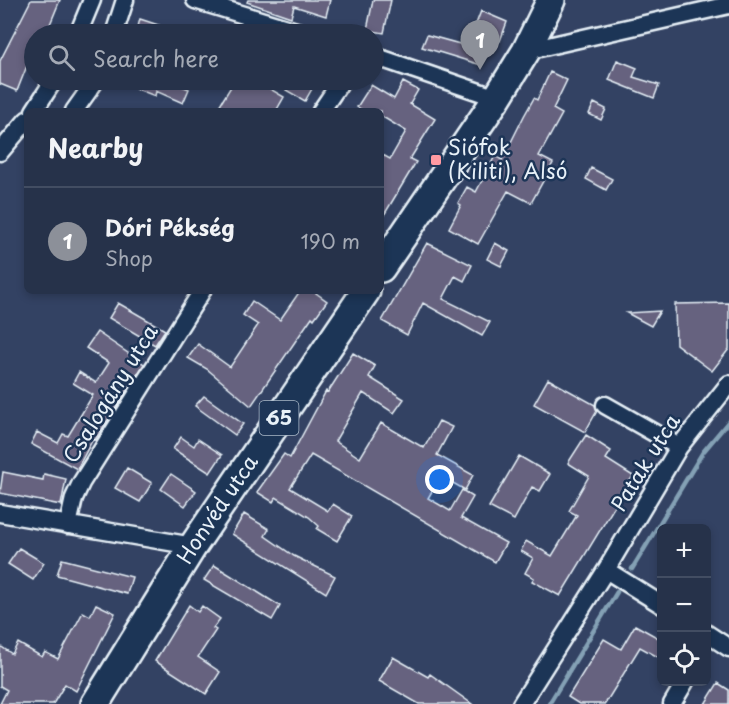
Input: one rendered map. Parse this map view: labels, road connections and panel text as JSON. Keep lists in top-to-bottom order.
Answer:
{
  "streets": {
    "main road": ["65", "Honvéd utca"],
    "street": ["Csalogány utca", "Patak utca"]
  },
  "places": {
    "transit": ["Siófok (Kiliti), Alsó"]
  },
  "page": {
    "pins": "1",
    "search": "Search here",
    "heading": "Nearby",
    "list": [
      {
        "mark": "1",
        "name": "Dóri Pékség",
        "note": "Shop",
        "value": "190 m"
      }
    ],
    "map_buttons": ["+", "−"]
  }
}
